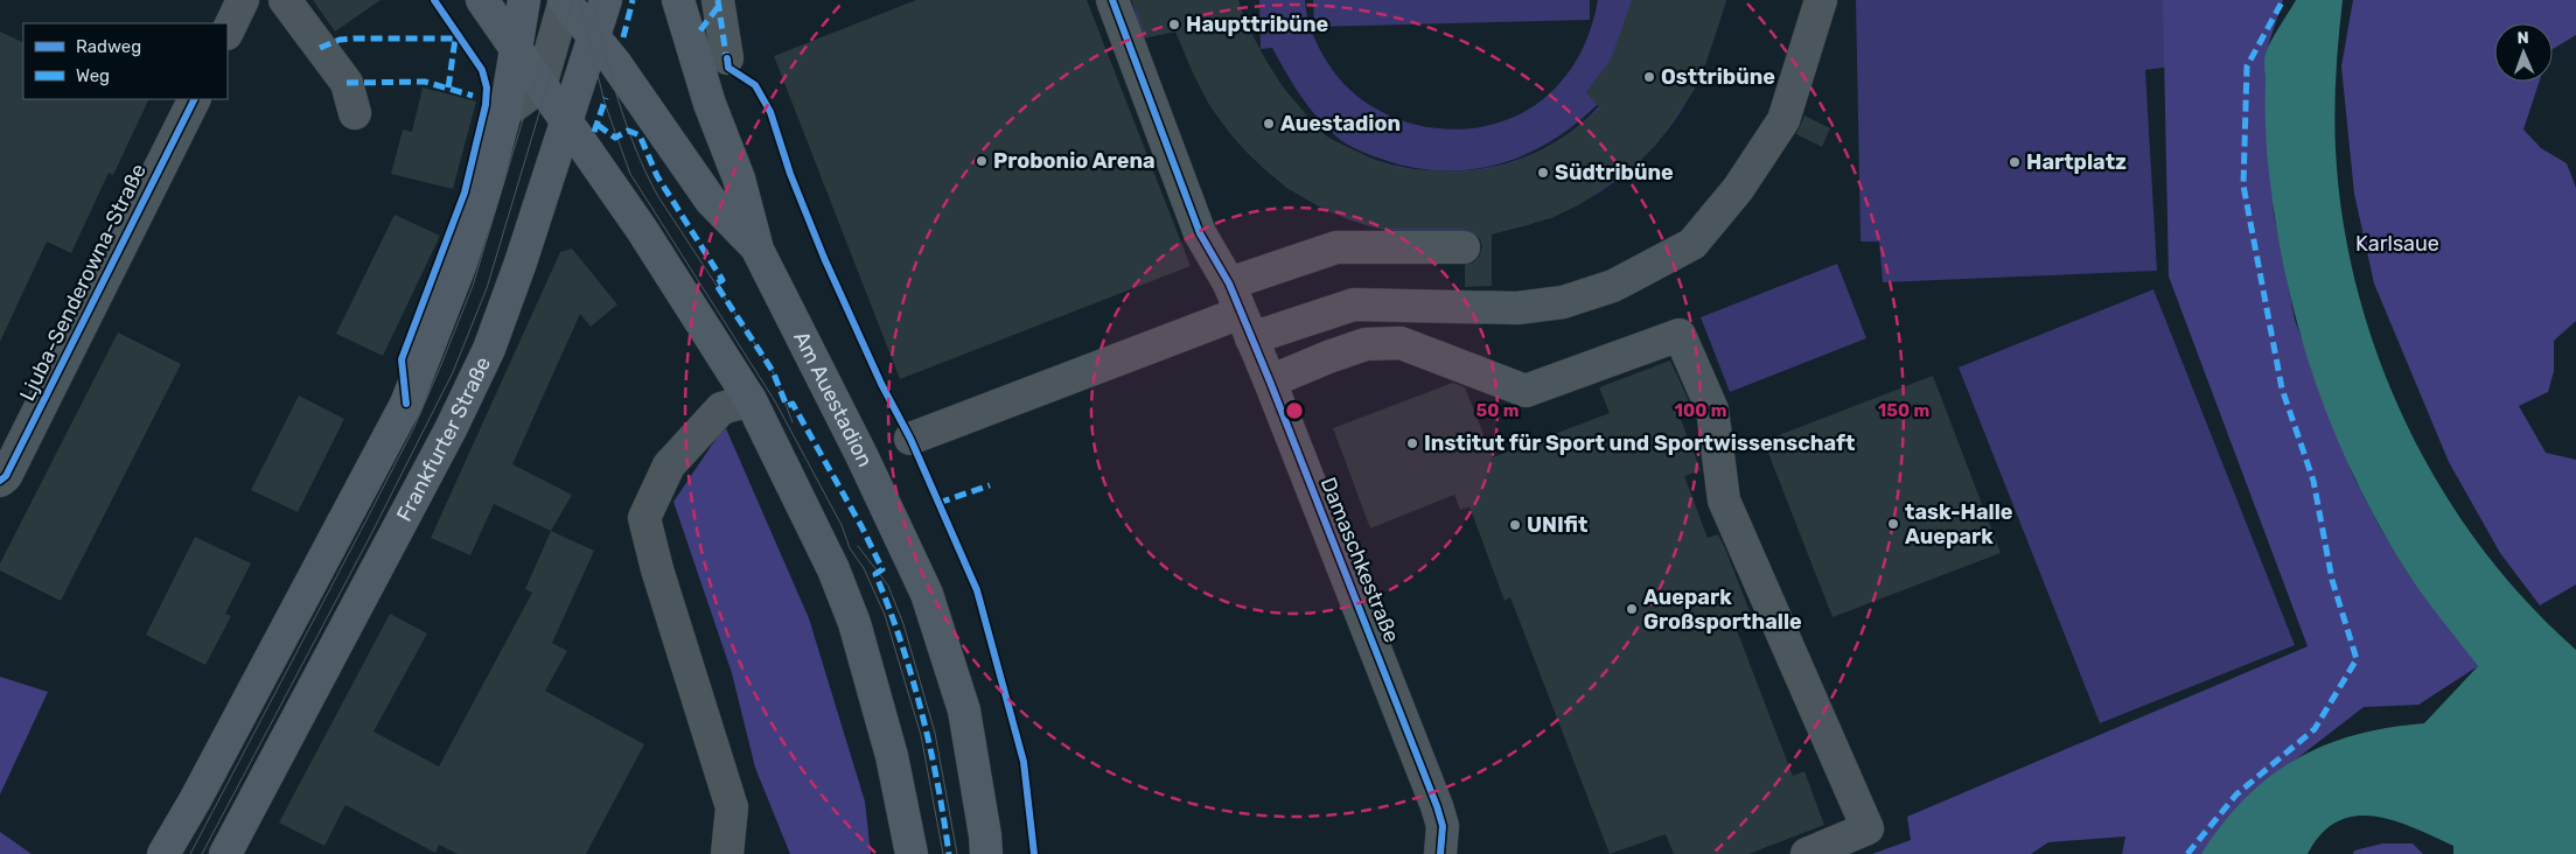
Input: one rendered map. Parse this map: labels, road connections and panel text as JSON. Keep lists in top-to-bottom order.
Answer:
{
  "streets": {
    "main road": ["Am Auestadion", "Frankfurter Straße"],
    "street": ["Ljuba-Senderowna-Straße", "Damaschkestraße"]
  },
  "crossings": [
    ["Am Auestadion", "Frankfurter Straße"]
  ],
  "parks": ["Karlsaue"],
  "places": [
    "Haupttribüne",
    "Osttribüne",
    "Auestadion",
    "Probonio Arena",
    "Hartplatz",
    "Südtribüne",
    "Institut für Sport und Sportwissenschaft",
    "task-Halle Auepark",
    "UNIfit",
    "Auepark Großsporthalle"
  ],
  "legend": ["Radweg", "Weg"],
  "north": "top",
  "rings": ["50 m", "100 m", "150 m"]
}
